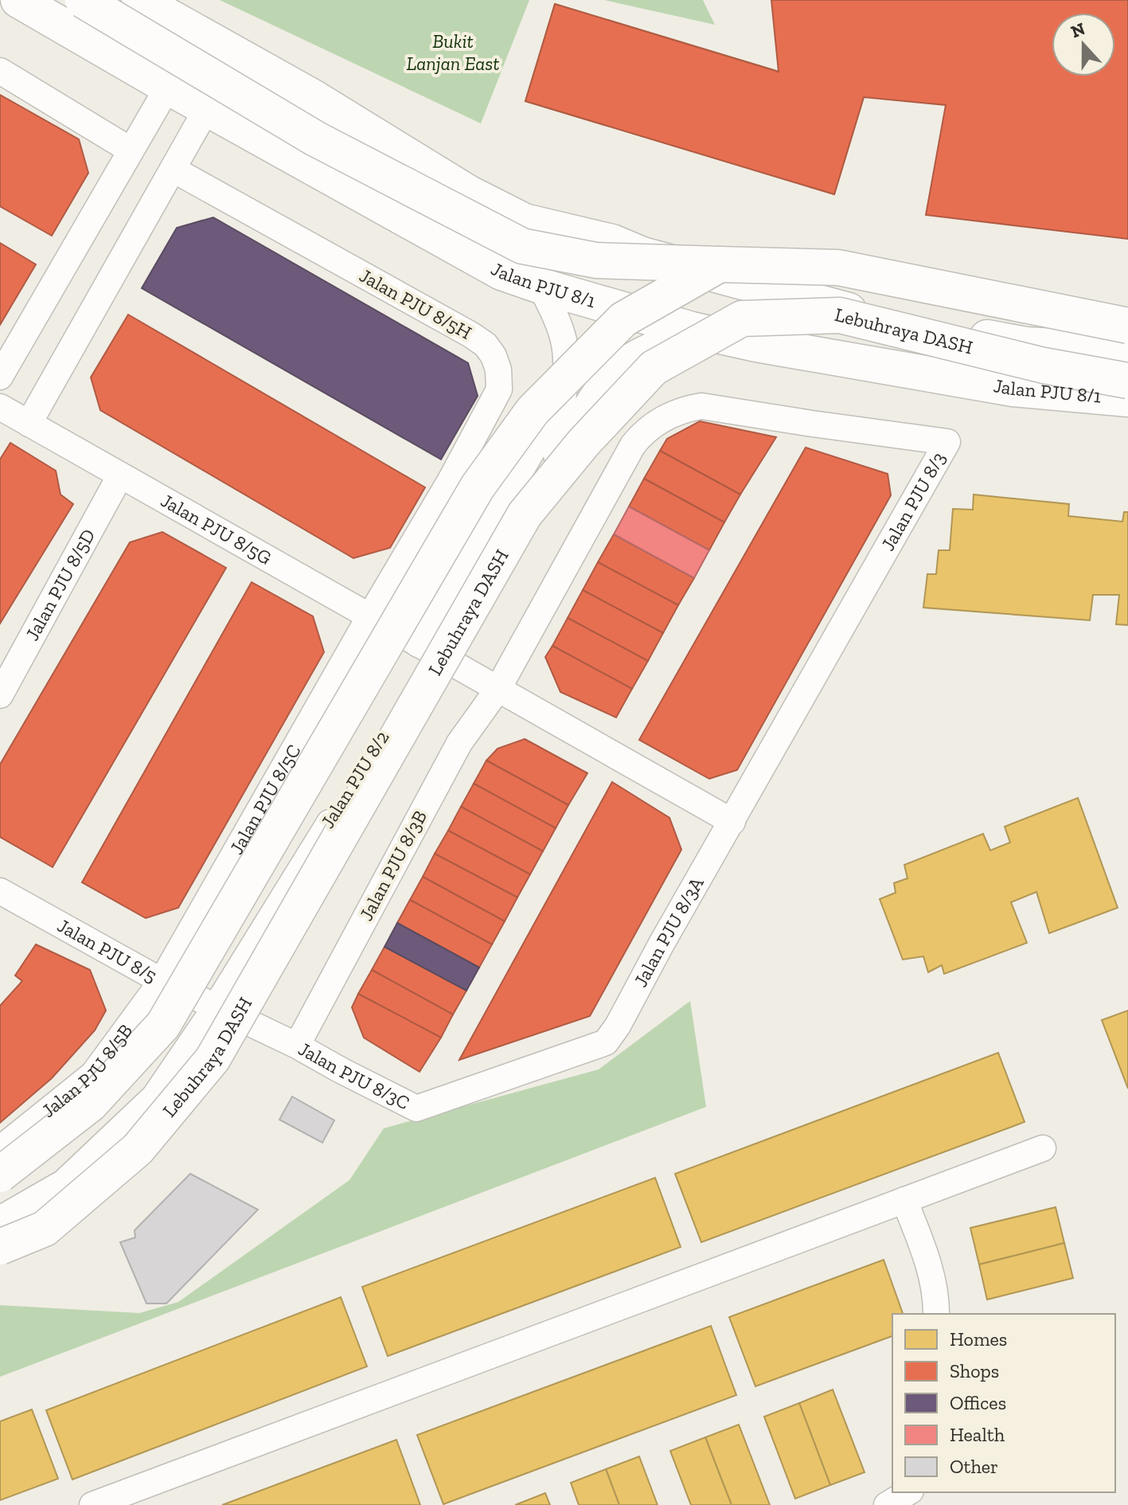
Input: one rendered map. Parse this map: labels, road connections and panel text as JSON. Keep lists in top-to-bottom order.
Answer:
{
  "streets": {
    "main road": ["Jalan PJU 8/1", "Lebuhraya DASH"],
    "street": [
      "Jalan PJU 8/5H",
      "Jalan PJU 8/3",
      "Jalan PJU 8/5G",
      "Jalan PJU 8/5D",
      "Jalan PJU 8/2",
      "Jalan PJU 8/5C",
      "Jalan PJU 8/3B",
      "Jalan PJU 8/3A",
      "Jalan PJU 8/5",
      "Jalan PJU 8/5B",
      "Jalan PJU 8/3C"
    ]
  },
  "crossings": [
    ["Jalan PJU 8/1", "Jalan PJU 8/2"],
    ["Jalan PJU 8/5H", "Jalan PJU 8/5G"],
    ["Jalan PJU 8/5H", "Jalan PJU 8/5C"],
    ["Jalan PJU 8/3", "Jalan PJU 8/3B"],
    ["Jalan PJU 8/3", "Jalan PJU 8/3A"],
    ["Jalan PJU 8/5G", "Jalan PJU 8/5D"],
    ["Jalan PJU 8/5G", "Jalan PJU 8/2"],
    ["Jalan PJU 8/5G", "Jalan PJU 8/5C"],
    ["Jalan PJU 8/2", "Jalan PJU 8/5"],
    ["Jalan PJU 8/2", "Jalan PJU 8/3C"],
    ["Jalan PJU 8/5C", "Jalan PJU 8/5"],
    ["Jalan PJU 8/5C", "Jalan PJU 8/5B"],
    ["Jalan PJU 8/3B", "Jalan PJU 8/3C"],
    ["Jalan PJU 8/3A", "Jalan PJU 8/3C"],
    ["Jalan PJU 8/5", "Jalan PJU 8/5B"],
    ["Jalan PJU 8/5", "Jalan PJU 8/3C"]
  ],
  "parks": ["Bukit Lanjan East"],
  "legend": [
    "Homes",
    "Shops",
    "Offices",
    "Health",
    "Other"
  ],
  "north": "top"
}
